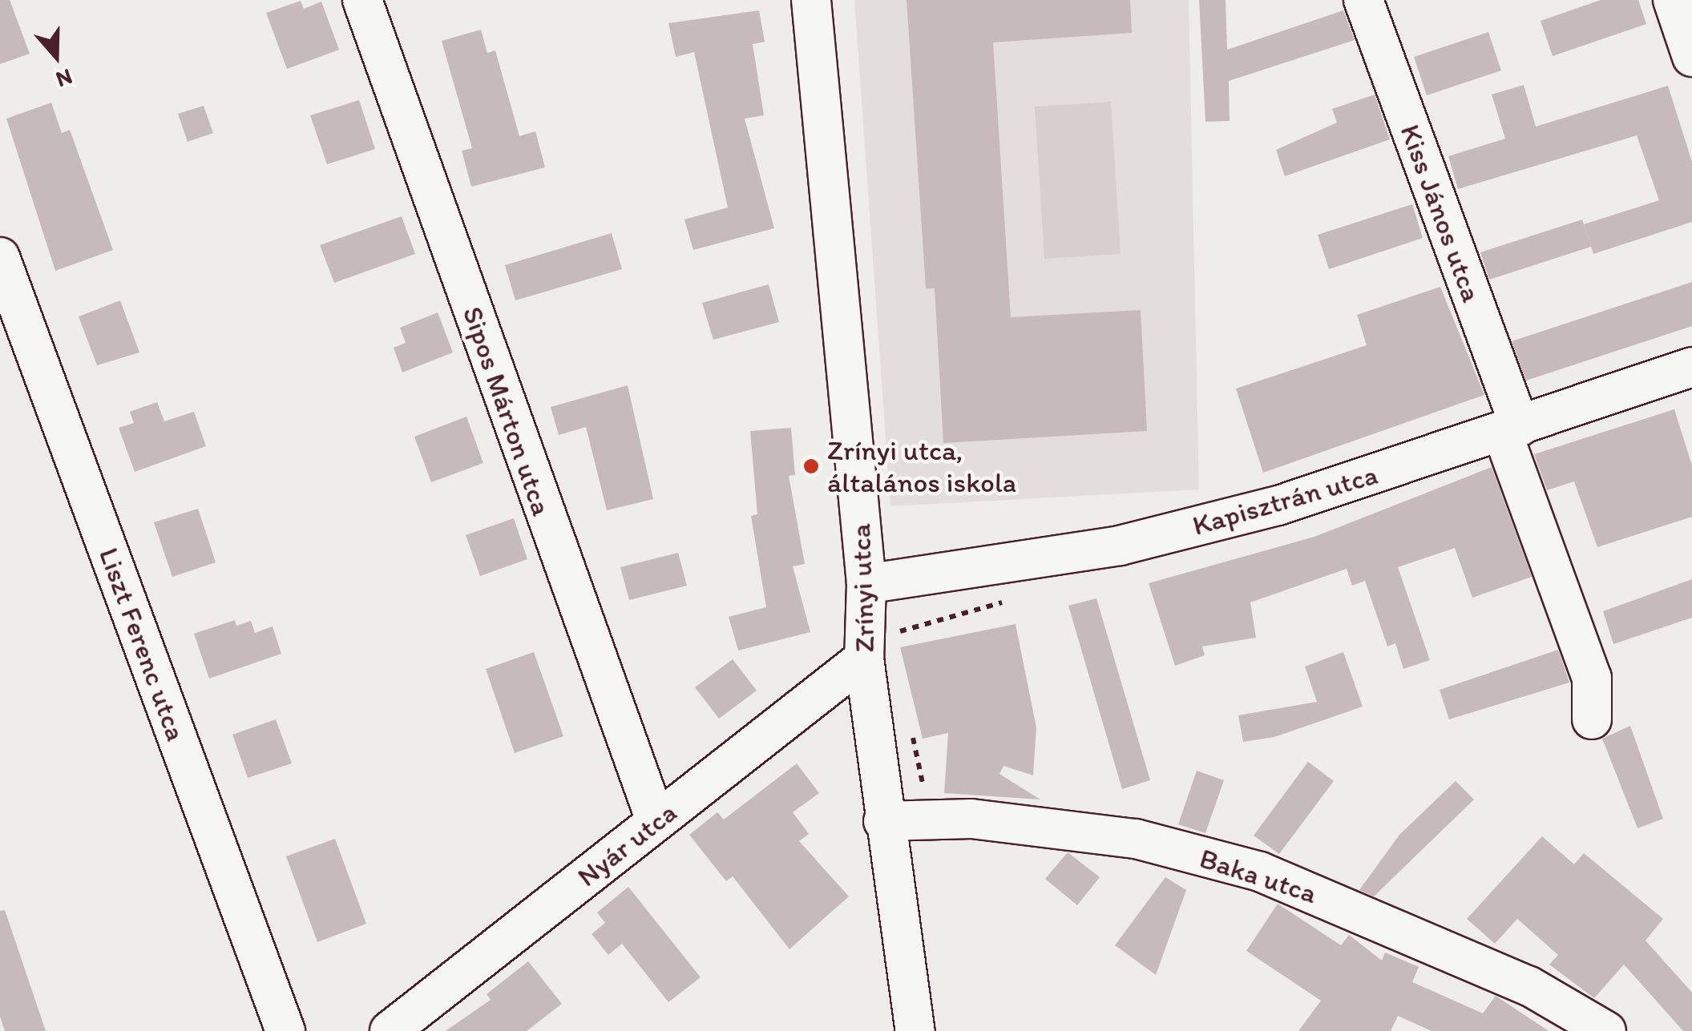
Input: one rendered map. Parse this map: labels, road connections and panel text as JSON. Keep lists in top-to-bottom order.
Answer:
{
  "streets": {
    "street": [
      "Kiss János utca",
      "Sipos Márton utca",
      "Kapisztrán utca",
      "Zrínyi utca",
      "Liszt Ferenc utca",
      "Nyár utca",
      "Baka utca"
    ]
  },
  "crossings": [
    ["Kiss János utca", "Kapisztrán utca"],
    ["Sipos Márton utca", "Nyár utca"],
    ["Kapisztrán utca", "Zrínyi utca"],
    ["Zrínyi utca", "Nyár utca"],
    ["Zrínyi utca", "Baka utca"]
  ],
  "places": ["Zrínyi utca, általános iskola"],
  "north": "bottom"
}
